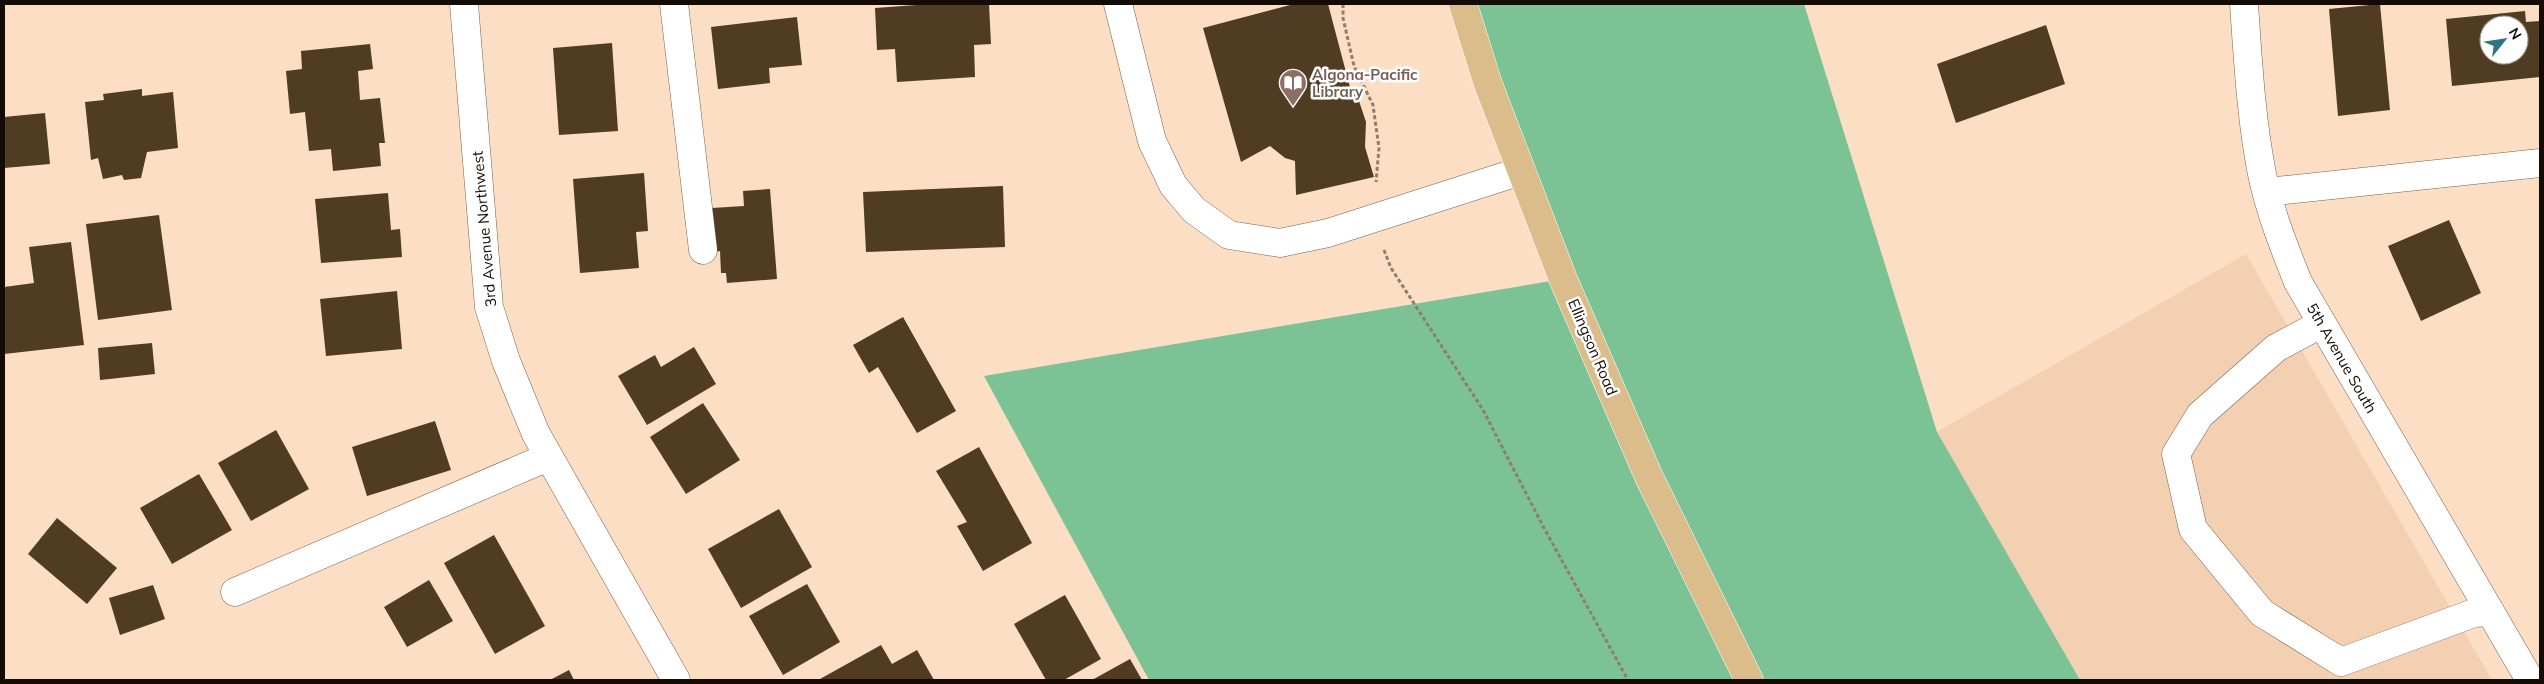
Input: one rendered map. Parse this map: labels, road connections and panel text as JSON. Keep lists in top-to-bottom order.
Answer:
{
  "streets": {
    "main road": ["Ellingson Road"],
    "street": ["3rd Avenue Northwest", "5th Avenue South"]
  },
  "places": {
    "library": ["Algona-Pacific Library"]
  },
  "north": "top right"
}
